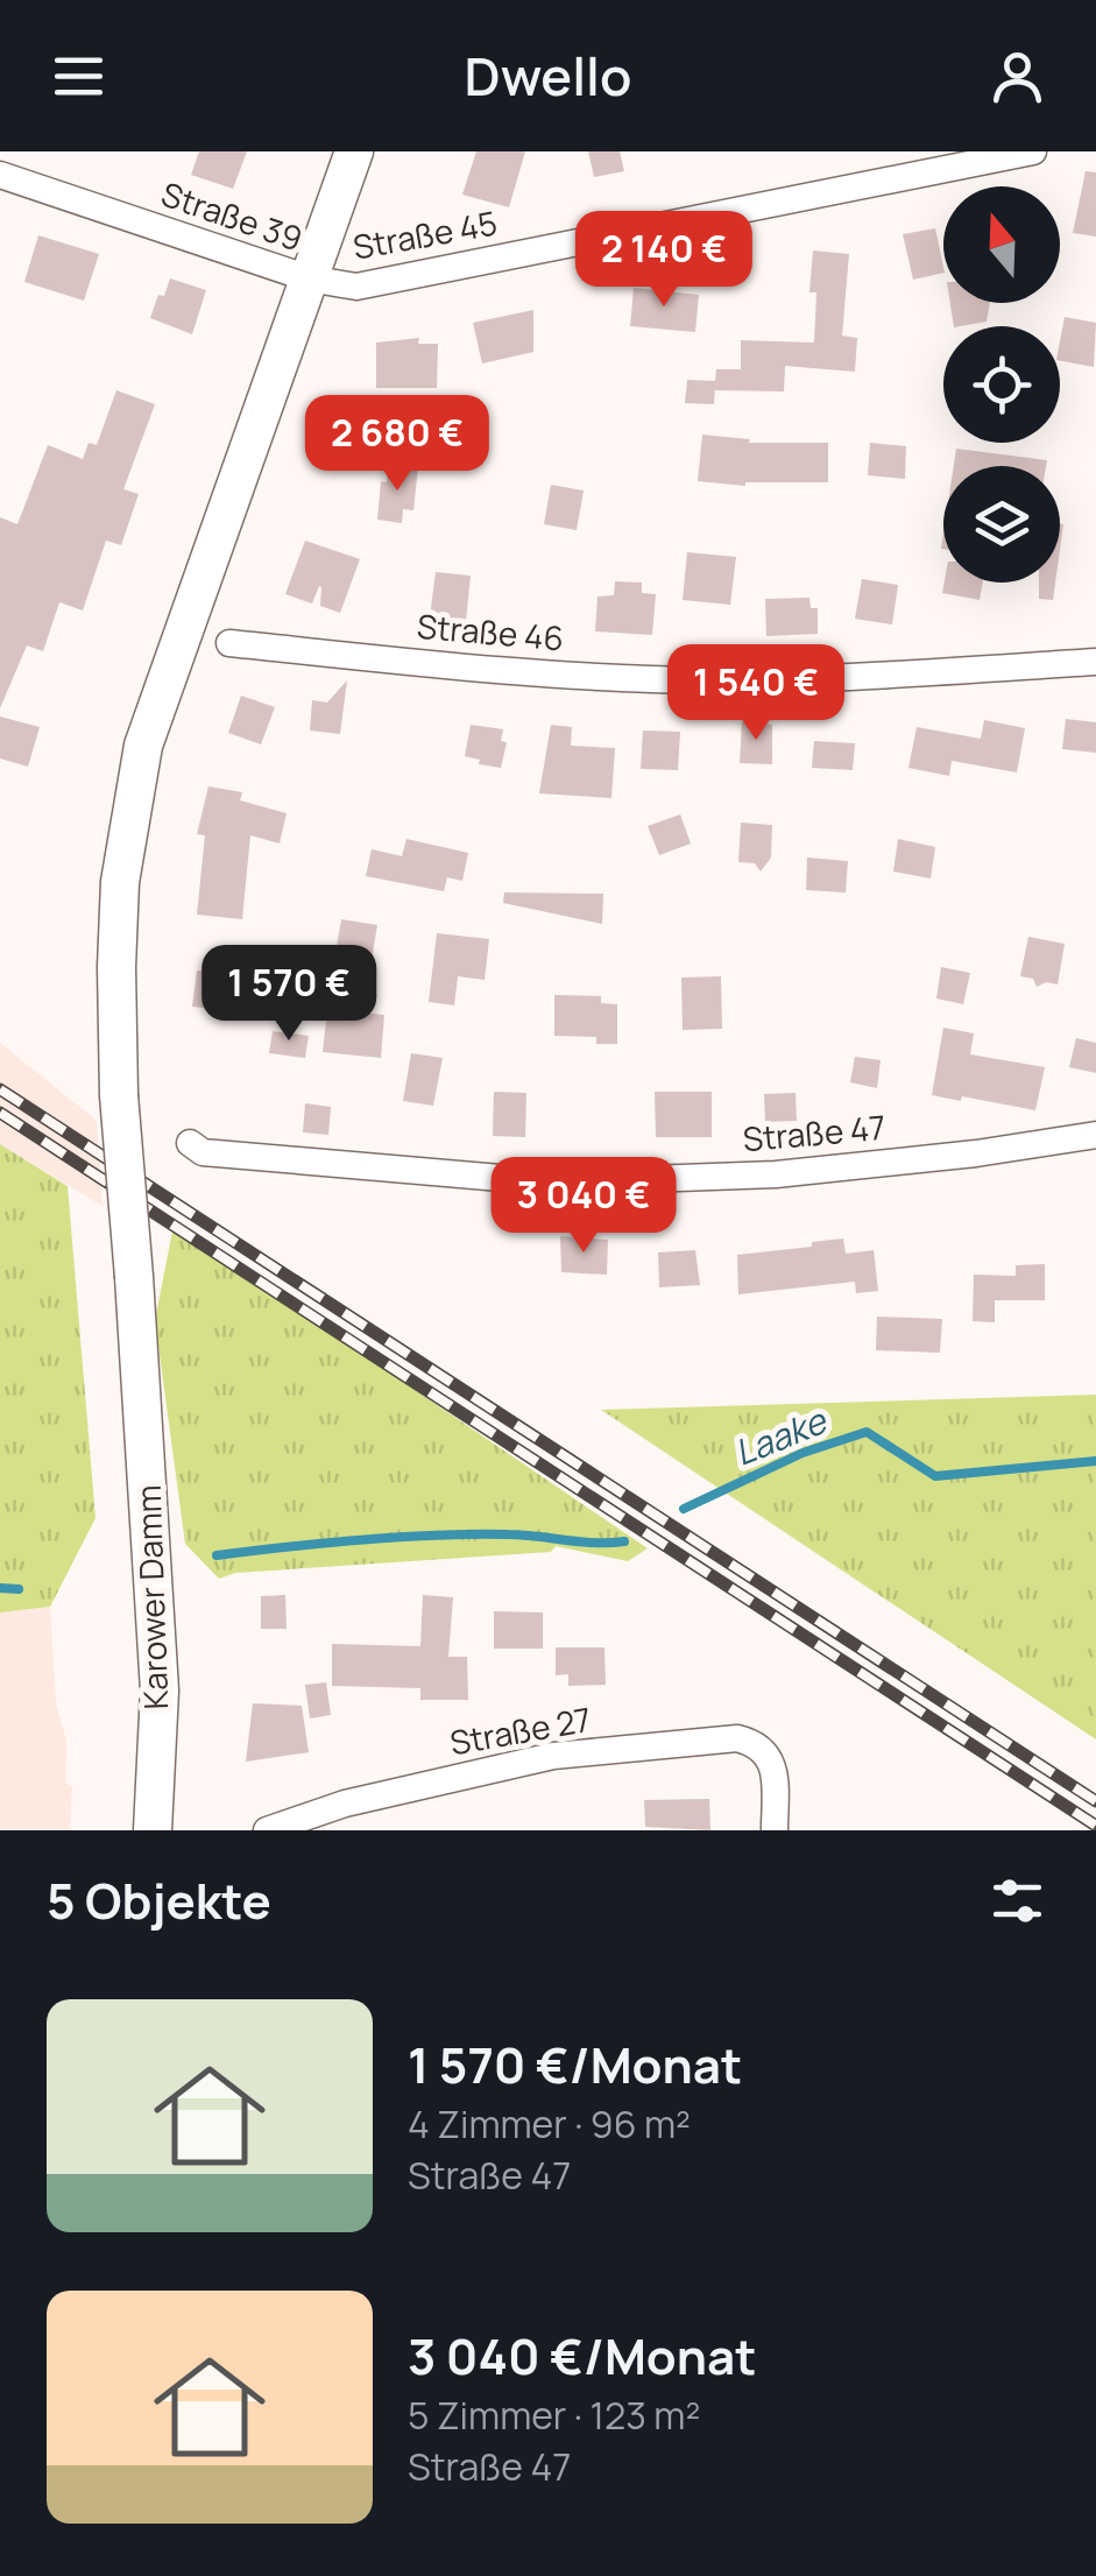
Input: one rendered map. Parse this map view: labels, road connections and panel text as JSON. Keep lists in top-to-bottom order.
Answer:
{
  "streets": {
    "main road": ["Karower Damm"],
    "street": [
      "Straße 39",
      "Straße 45",
      "Straße 46",
      "Straße 47",
      "Straße 27"
    ]
  },
  "crossings": [
    ["Straße 39", "Straße 45"],
    ["Straße 39", "Karower Damm"],
    ["Straße 45", "Karower Damm"]
  ],
  "water": ["Laake"],
  "north": "top",
  "page": {
    "header": "Dwello",
    "price": [
      "2 140 €",
      "2 680 €",
      "1 540 €",
      "1 570 €",
      "3 040 €"
    ],
    "heading": "5 Objekte",
    "list": [
      {
        "name": "1 570 €/Monat",
        "note": "4 Zimmer · 96 m² · Straße 47"
      },
      {
        "name": "3 040 €/Monat",
        "note": "5 Zimmer · 123 m² · Straße 47"
      }
    ]
  }
}
